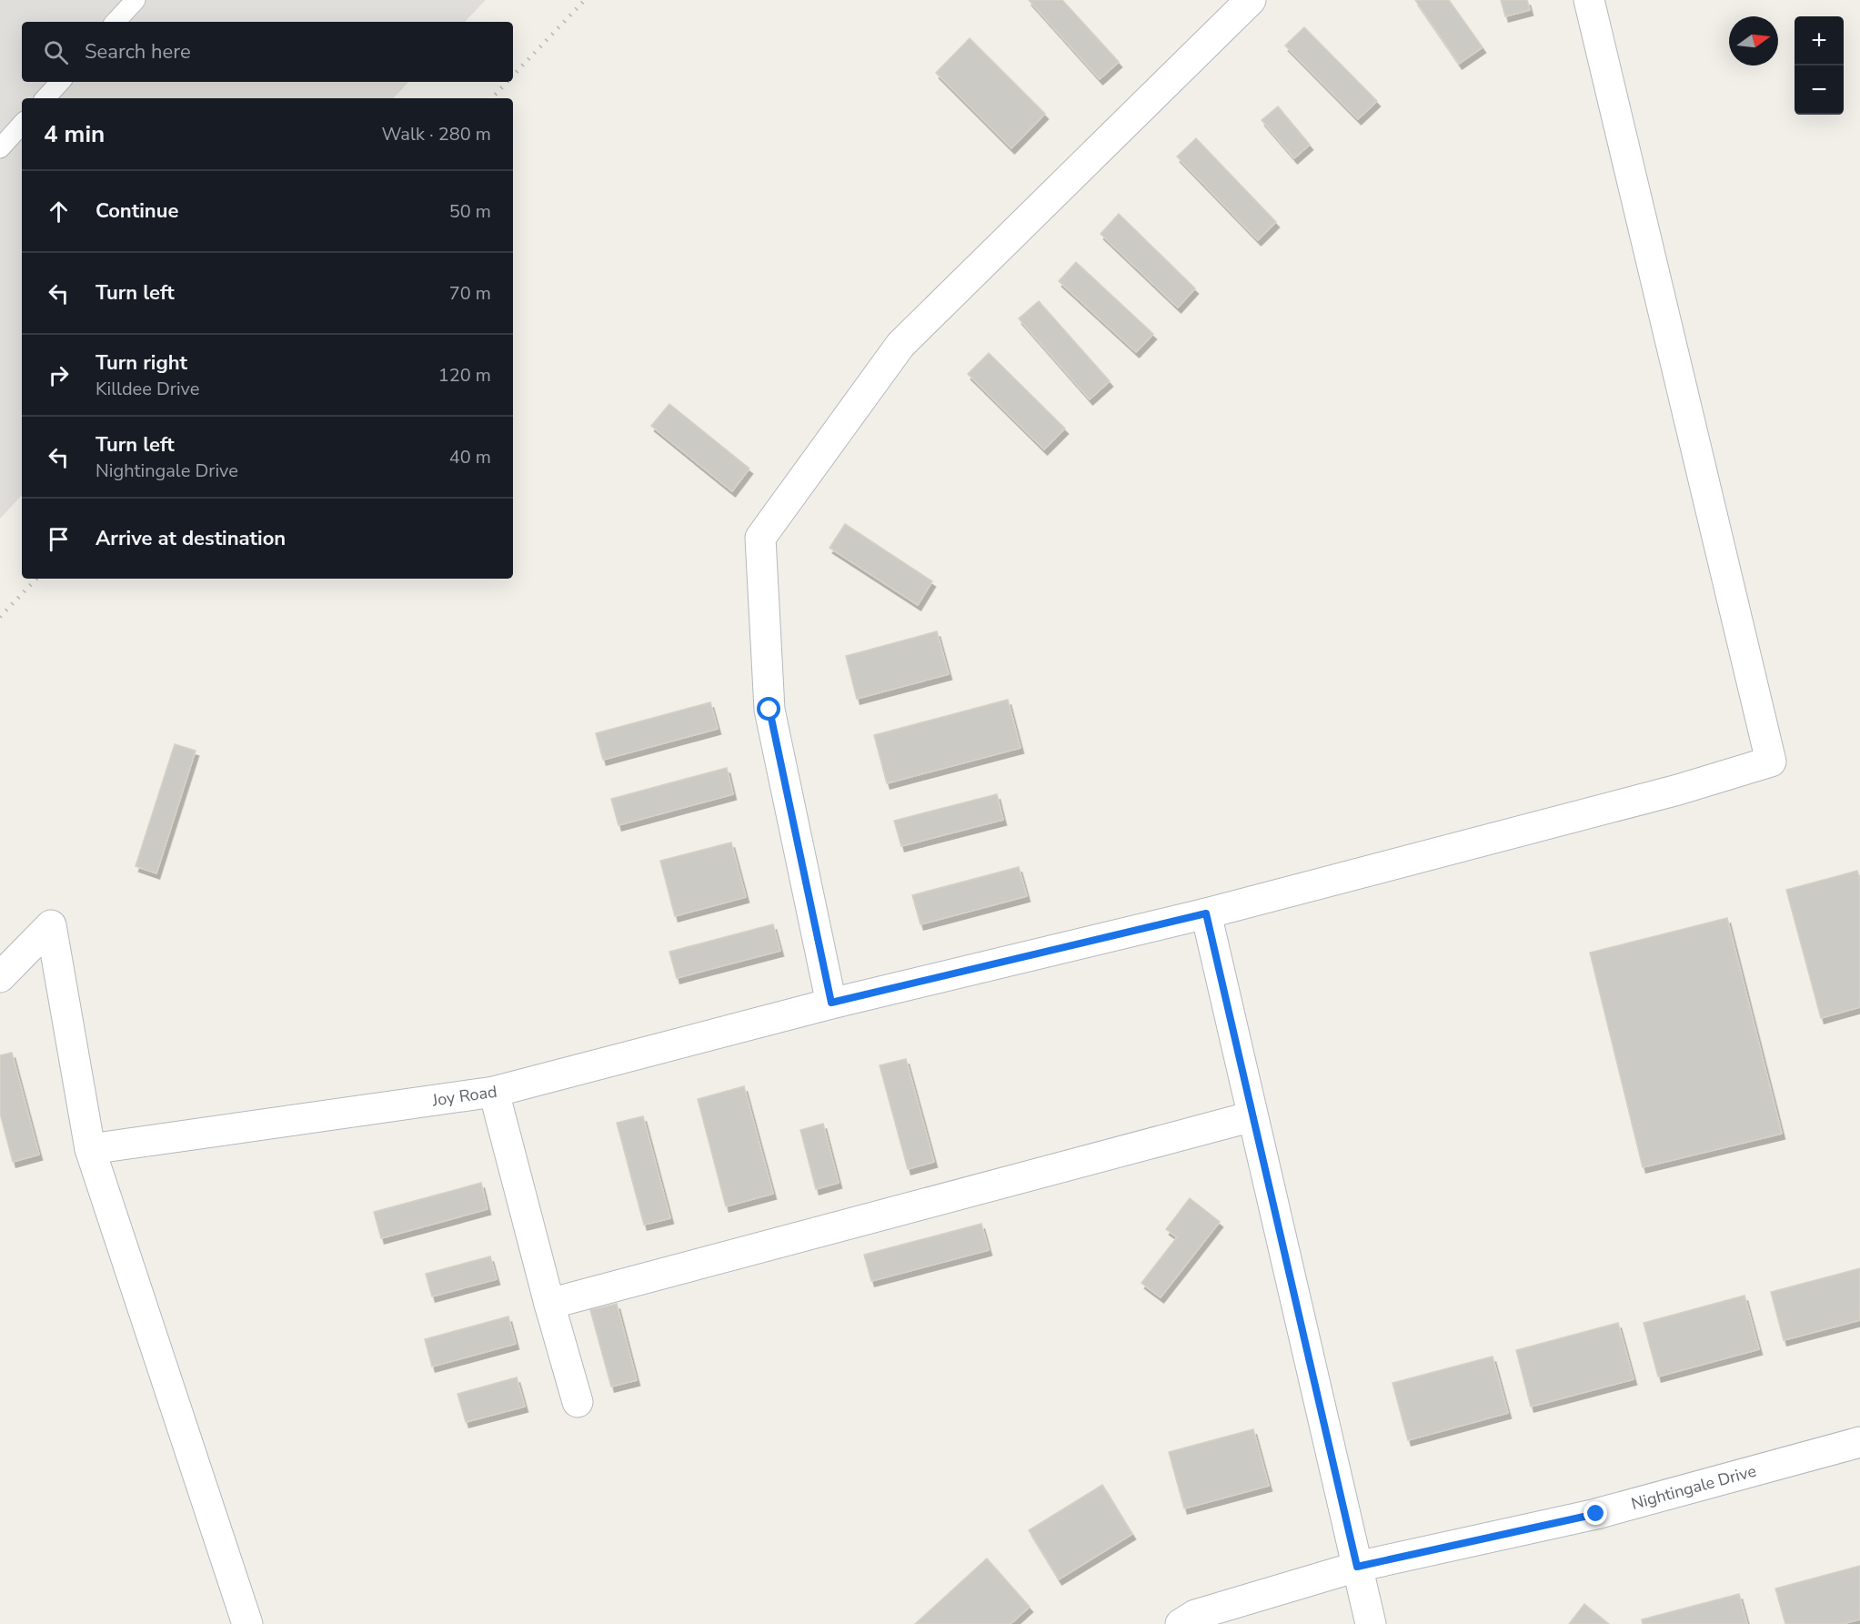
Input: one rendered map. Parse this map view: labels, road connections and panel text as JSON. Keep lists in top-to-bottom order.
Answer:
{
  "streets": {
    "street": ["Joy Road", "Nightingale Drive"]
  },
  "north": "right",
  "page": {
    "map_buttons": ["+", "−"],
    "search": "Search here",
    "heading": ["4 min", "Walk · 280 m"],
    "list": [
      ["Continue", "50 m"],
      ["Turn left", "70 m"],
      ["Turn right", "Killdee Drive", "120 m"],
      ["Turn left", "Nightingale Drive", "40 m"],
      "Arrive at destination"
    ]
  }
}
